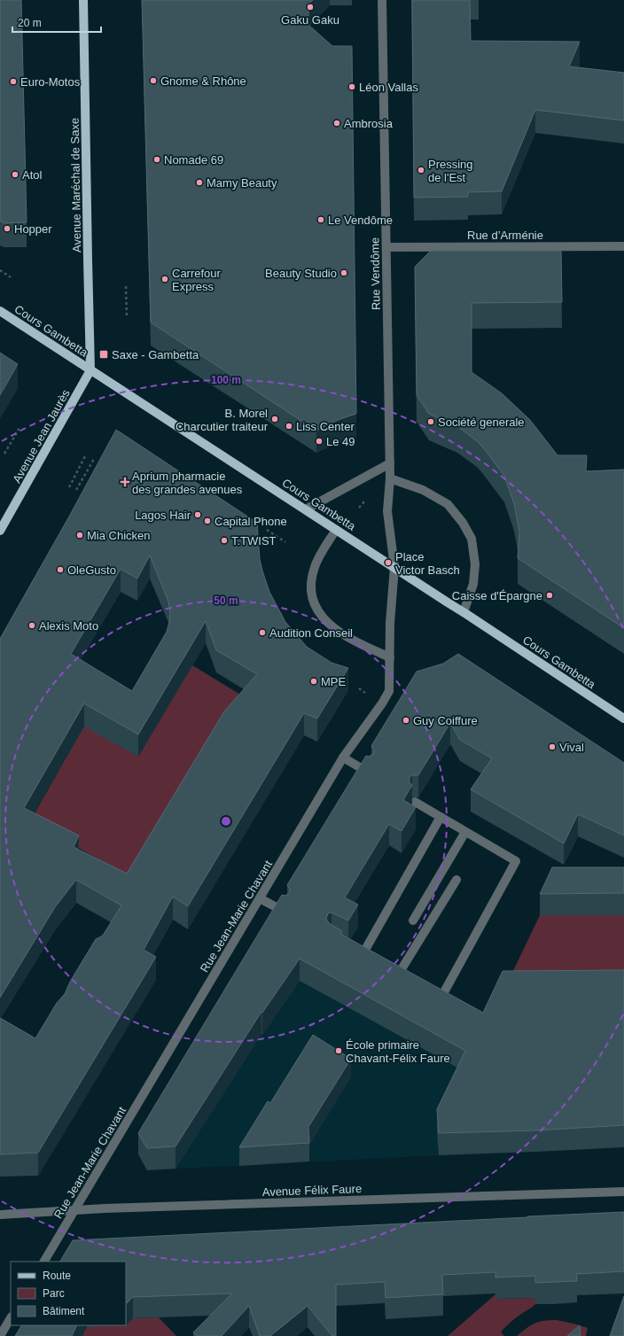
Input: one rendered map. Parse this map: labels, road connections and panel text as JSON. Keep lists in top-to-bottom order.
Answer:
{
  "streets": {
    "main road": ["Avenue Maréchal de Saxe", "Cours Gambetta", "Avenue Jean Jaurès"],
    "street": [
      "Rue d’Arménie",
      "Rue Vendôme",
      "Rue Jean-Marie Chavant",
      "Avenue Félix Faure"
    ]
  },
  "crossings": [
    ["Avenue Maréchal de Saxe", "Cours Gambetta"],
    ["Avenue Maréchal de Saxe", "Avenue Jean Jaurès"],
    ["Rue d’Arménie", "Rue Vendôme"],
    ["Rue Vendôme", "Cours Gambetta"],
    ["Rue Vendôme", "Rue Jean-Marie Chavant"],
    ["Cours Gambetta", "Avenue Jean Jaurès"],
    ["Cours Gambetta", "Rue Jean-Marie Chavant"],
    ["Rue Jean-Marie Chavant", "Avenue Félix Faure"]
  ],
  "places": {
    "other": [
      "Gaku Gaku",
      "Gnome & Rhône",
      "Euro-Motos",
      "Léon Vallas",
      "Ambrosia",
      "Nomade 69",
      "Pressing de l'Est",
      "Atol",
      "Mamy Beauty",
      "Le Vendôme",
      "Hopper",
      "Beauty Studio",
      "Carrefour Express",
      "B. Morel Charcutier traiteur",
      "Société generale",
      "Liss Center",
      "Le 49",
      "Lagos Hair",
      "Capital Phone",
      "Mia Chicken",
      "T.TWIST",
      "Place Victor Basch",
      "OleGusto",
      "Caisse d'Épargne",
      "Alexis Moto",
      "Audition Conseil",
      "MPE",
      "Guy Coiffure",
      "Vival",
      "École primaire Chavant-Félix Faure"
    ],
    "transit": ["Saxe - Gambetta"],
    "health": ["Aprium pharmacie des grandes avenues"]
  },
  "legend": ["Route", "Parc", "Bâtiment"],
  "scale_bar": "20 m",
  "rings": ["100 m", "50 m"]
}
